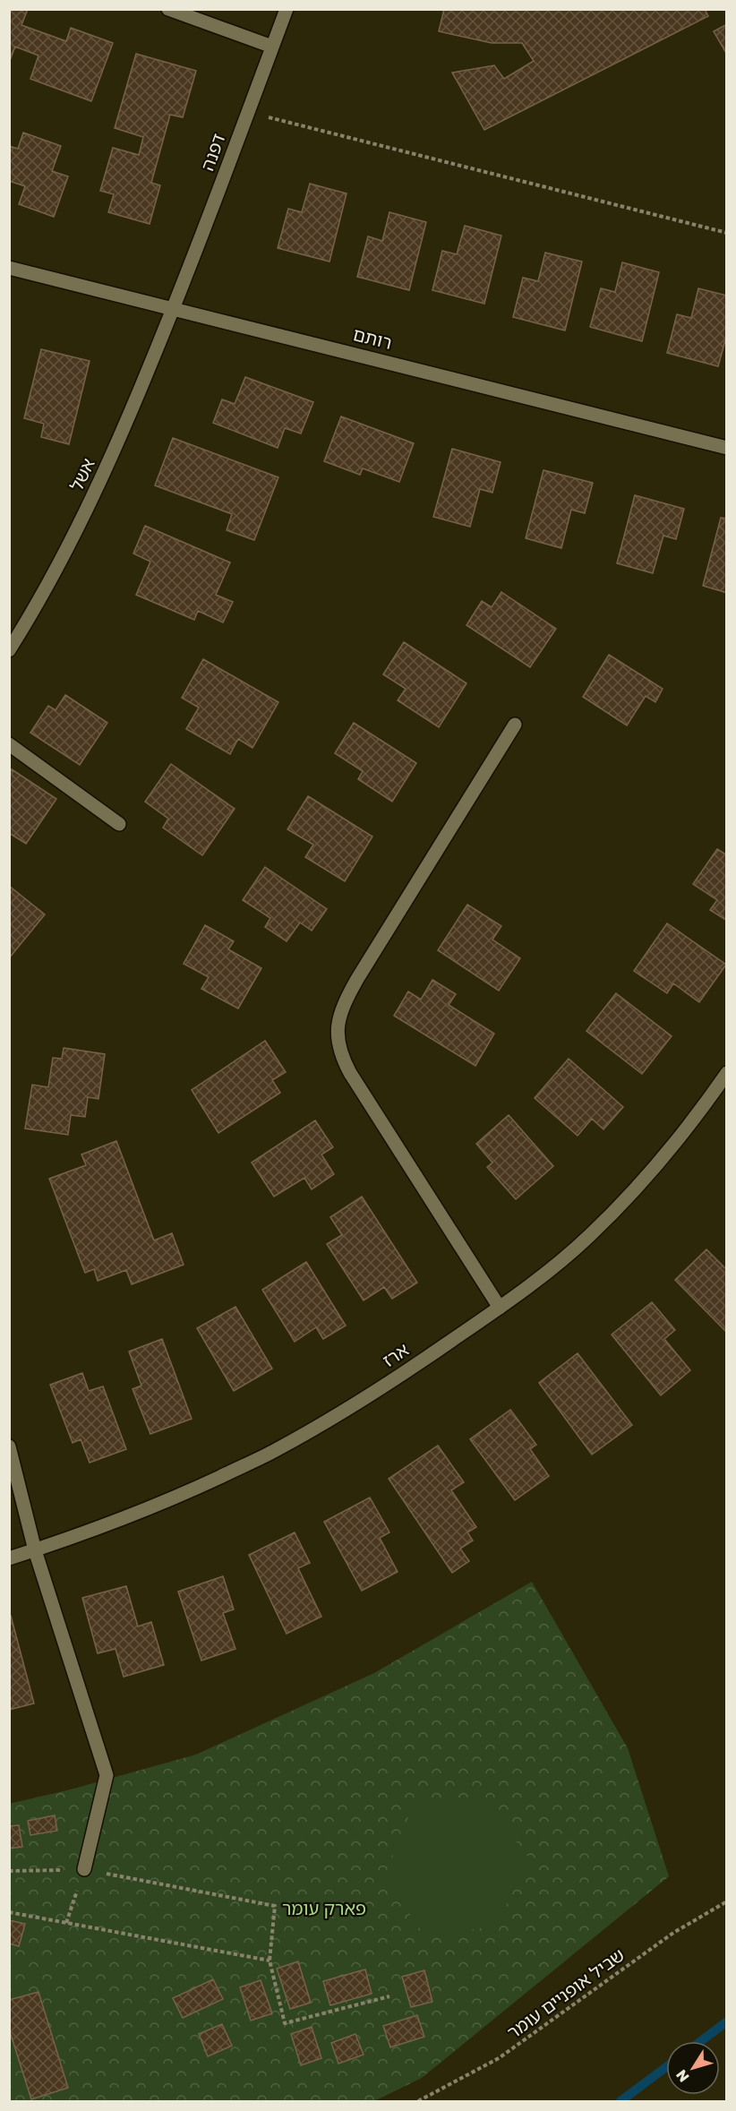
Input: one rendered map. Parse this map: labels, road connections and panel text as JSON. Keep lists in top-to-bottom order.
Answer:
{
  "streets": {
    "street": [
      "דפנה",
      "רותם",
      "אשל",
      "ארז"
    ],
    "path": ["שביל אופניים עומר"]
  },
  "crossings": [
    ["דפנה", "רותם"],
    ["דפנה", "אשל"],
    ["רותם", "אשל"]
  ],
  "parks": ["פארק עומר"],
  "north": "bottom left"
}
